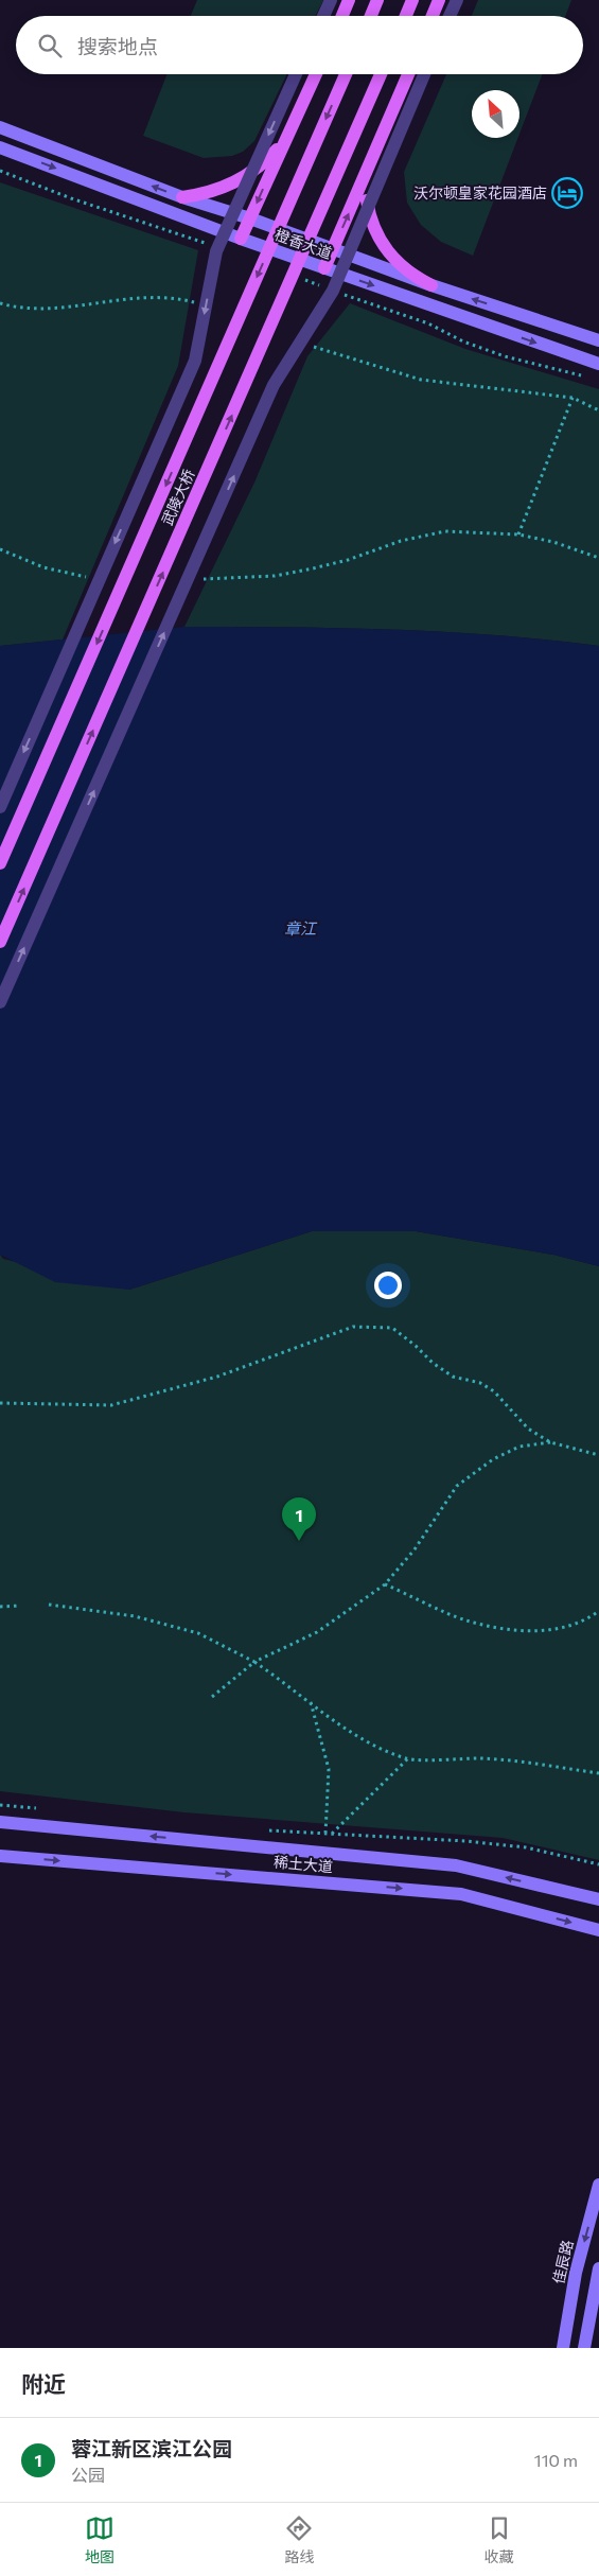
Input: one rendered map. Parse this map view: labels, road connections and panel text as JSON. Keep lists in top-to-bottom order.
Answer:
{
  "streets": {
    "main road": [
      "橙香大道",
      "武陵大桥",
      "稀土大道",
      "佳辰路"
    ]
  },
  "water": ["章江"],
  "places": {
    "hotel": ["沃尔顿皇家花园酒店"]
  },
  "north": "top left",
  "page": {
    "search": "搜索地点",
    "pins": "1",
    "heading": "附近",
    "list": [
      {
        "mark": "1",
        "name": "蓉江新区滨江公园",
        "note": "公园",
        "value": "110 m"
      }
    ],
    "nav": ["地图", "路线", "收藏"]
  }
}
